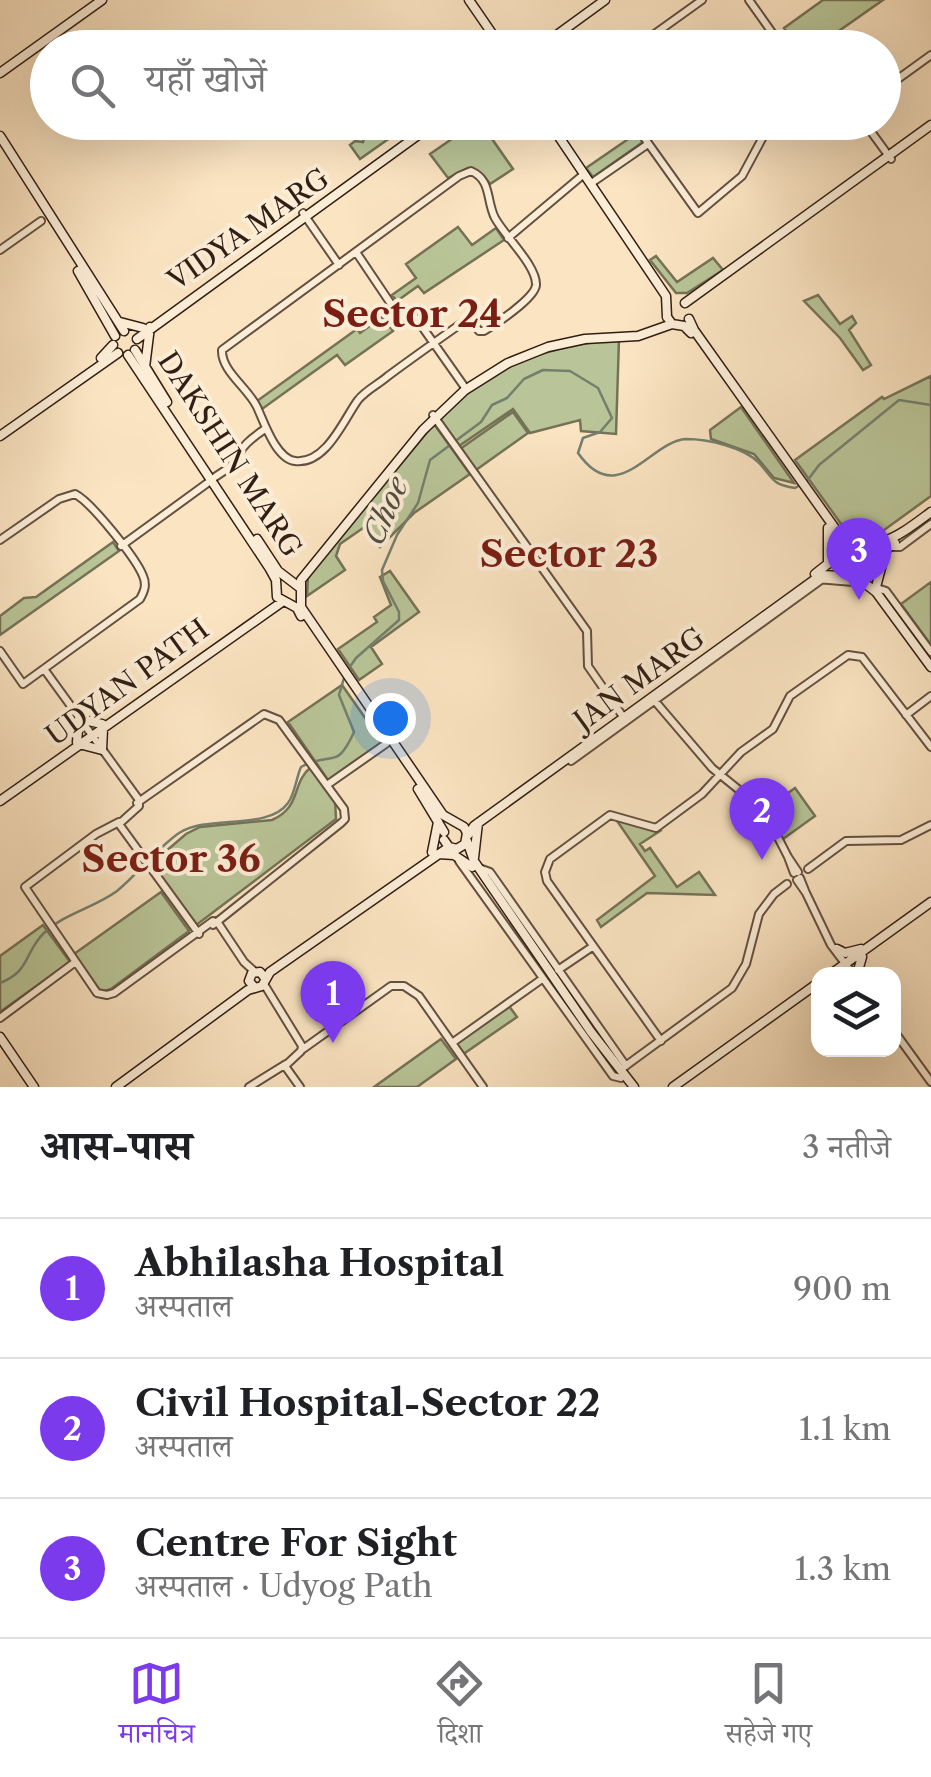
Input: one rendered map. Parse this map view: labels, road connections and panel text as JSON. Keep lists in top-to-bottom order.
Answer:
{
  "streets": {
    "main road": [
      "VIDYA MARG",
      "DAKSHIN MARG",
      "JAN MARG",
      "UDYAN PATH"
    ]
  },
  "crossings": [
    ["VIDYA MARG", "DAKSHIN MARG"],
    ["DAKSHIN MARG", "JAN MARG"],
    ["DAKSHIN MARG", "UDYAN PATH"]
  ],
  "districts": ["Sector 24", "Sector 23", "Sector 36"],
  "water": ["Choe"],
  "page": {
    "search": "यहाँ खोजें",
    "pins": ["3", "2", "1"],
    "heading": ["आस-पास", "3 नतीजे"],
    "list": [
      {
        "mark": "1",
        "name": "Abhilasha Hospital",
        "note": "अस्पताल",
        "value": "900 m"
      },
      {
        "mark": "2",
        "name": "Civil Hospital-Sector 22",
        "note": "अस्पताल",
        "value": "1.1 km"
      },
      {
        "mark": "3",
        "name": "Centre For Sight",
        "note": "अस्पताल · Udyog Path",
        "value": "1.3 km"
      }
    ],
    "nav": ["मानचित्र", "दिशा", "सहेजे गए"]
  }
}
